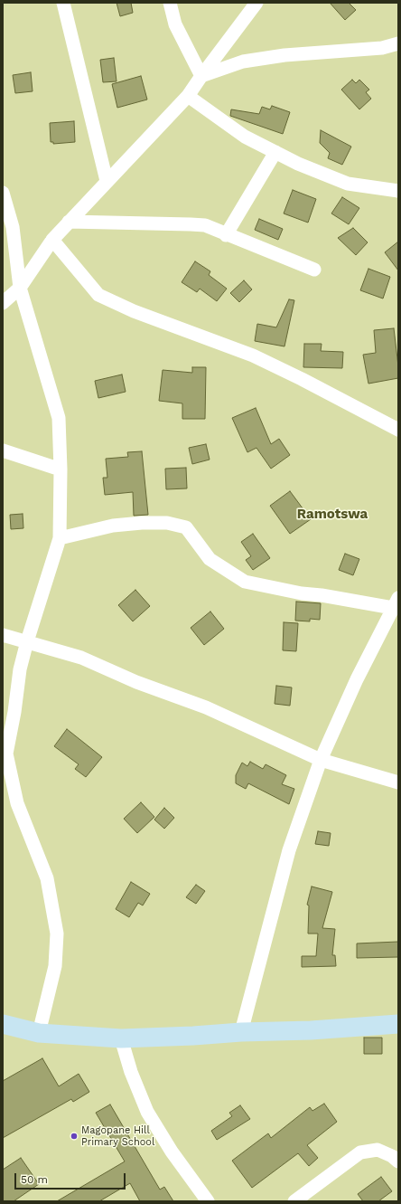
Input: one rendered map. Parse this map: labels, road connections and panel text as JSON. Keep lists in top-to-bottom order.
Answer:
{
  "districts": ["Ramotswa"],
  "places": ["Magopane Hill Primary School"],
  "scale_bar": "50 m"
}
